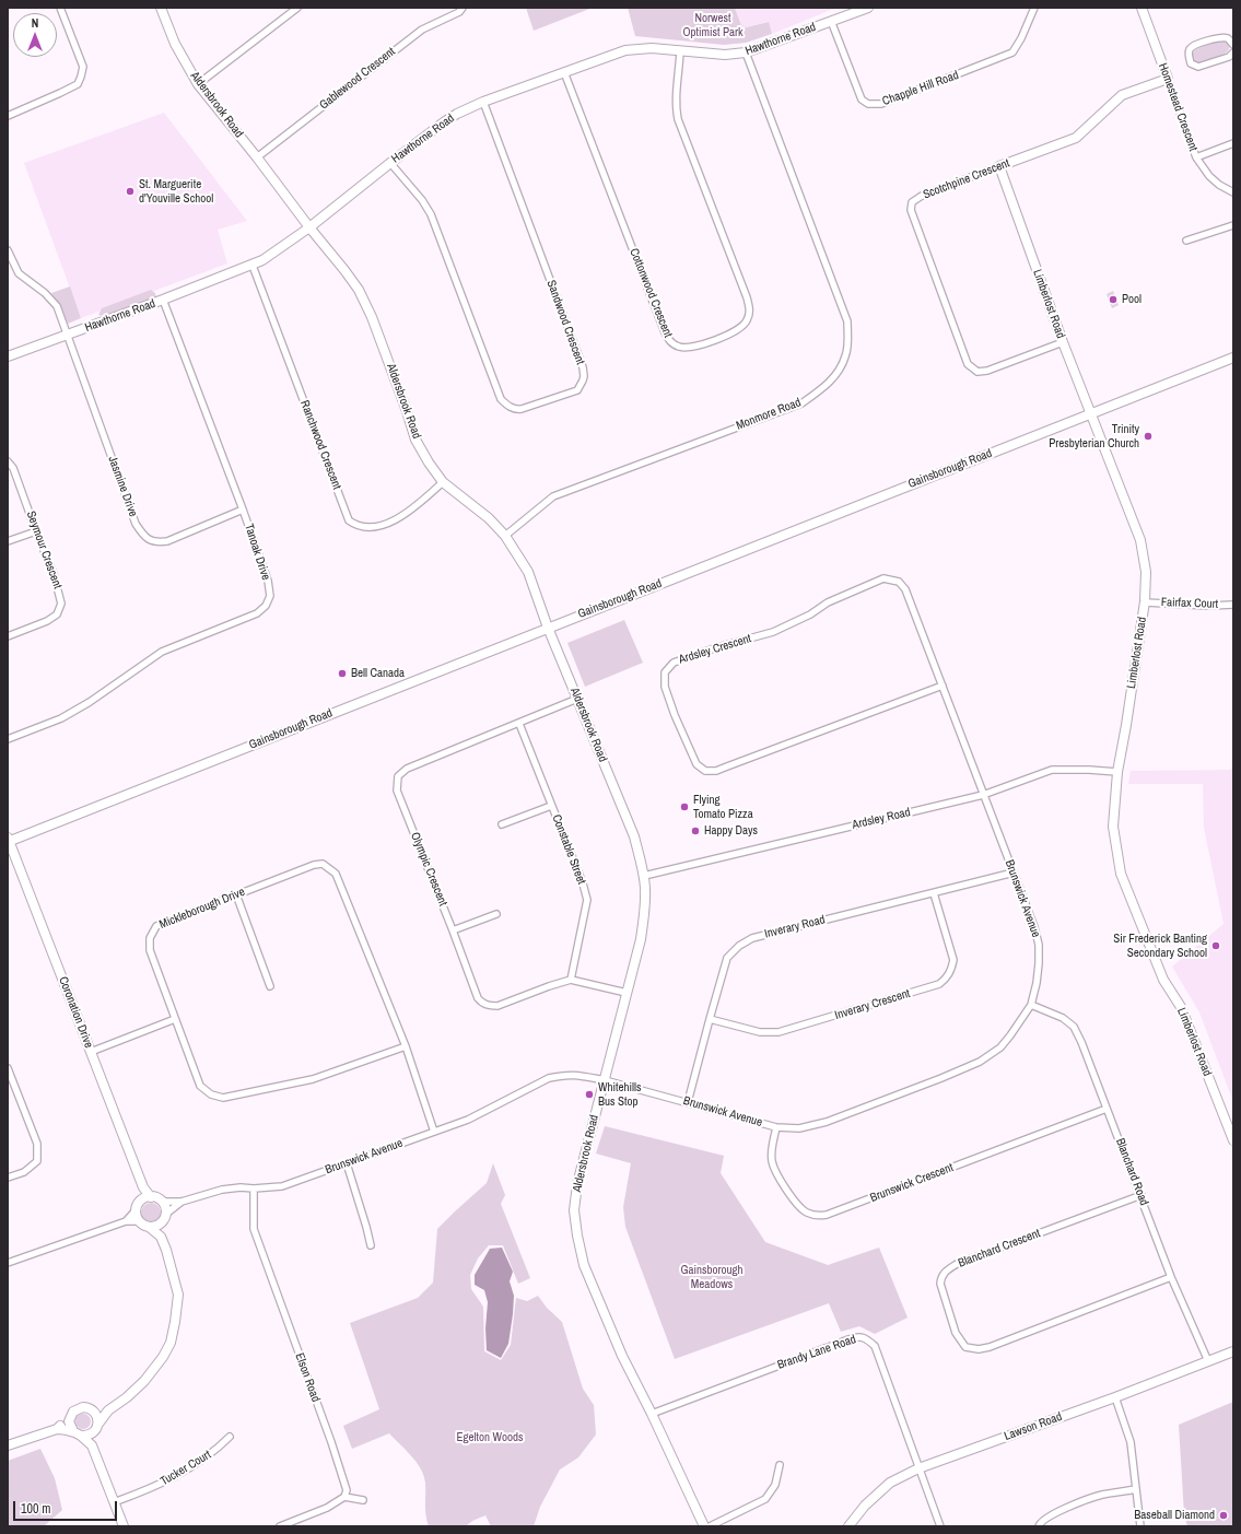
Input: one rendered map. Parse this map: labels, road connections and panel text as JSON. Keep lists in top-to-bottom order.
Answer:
{
  "streets": {
    "street": [
      "Hawthorne Road",
      "Gablewood Crescent",
      "Chapple Hill Road",
      "Aldersbrook Road",
      "Homestead Crescent",
      "Scotchpine Crescent",
      "Cottonwood Crescent",
      "Limberlost Road",
      "Sandwood Crescent",
      "Monmore Road",
      "Ranchwood Crescent",
      "Gainsborough Road",
      "Jasmine Drive",
      "Seymour Crescent",
      "Tanoak Drive",
      "Fairfax Court",
      "Ardsley Crescent",
      "Ardsley Road",
      "Constable Street",
      "Olympic Crescent",
      "Brunswick Avenue",
      "Mickleborough Drive",
      "Inverary Road",
      "Inverary Crescent",
      "Coronation Drive",
      "Blanchard Road",
      "Brunswick Crescent",
      "Blanchard Crescent",
      "Brandy Lane Road",
      "Elson Road",
      "Lawson Road",
      "Tucker Court"
    ]
  },
  "crossings": [
    ["Hawthorne Road", "Chapple Hill Road"],
    ["Hawthorne Road", "Aldersbrook Road"],
    ["Hawthorne Road", "Cottonwood Crescent"],
    ["Hawthorne Road", "Sandwood Crescent"],
    ["Hawthorne Road", "Monmore Road"],
    ["Hawthorne Road", "Ranchwood Crescent"],
    ["Hawthorne Road", "Jasmine Drive"],
    ["Hawthorne Road", "Tanoak Drive"],
    ["Gablewood Crescent", "Aldersbrook Road"],
    ["Aldersbrook Road", "Monmore Road"],
    ["Aldersbrook Road", "Ranchwood Crescent"],
    ["Aldersbrook Road", "Gainsborough Road"],
    ["Aldersbrook Road", "Ardsley Road"],
    ["Aldersbrook Road", "Olympic Crescent"],
    ["Aldersbrook Road", "Brunswick Avenue"],
    ["Aldersbrook Road", "Brandy Lane Road"],
    ["Homestead Crescent", "Scotchpine Crescent"],
    ["Scotchpine Crescent", "Limberlost Road"],
    ["Limberlost Road", "Gainsborough Road"],
    ["Limberlost Road", "Fairfax Court"],
    ["Limberlost Road", "Ardsley Road"],
    ["Gainsborough Road", "Coronation Drive"],
    ["Jasmine Drive", "Tanoak Drive"],
    ["Ardsley Crescent", "Ardsley Road"],
    ["Ardsley Crescent", "Brunswick Avenue"],
    ["Ardsley Road", "Brunswick Avenue"],
    ["Constable Street", "Olympic Crescent"],
    ["Brunswick Avenue", "Mickleborough Drive"],
    ["Brunswick Avenue", "Inverary Road"],
    ["Brunswick Avenue", "Coronation Drive"],
    ["Brunswick Avenue", "Blanchard Road"],
    ["Brunswick Avenue", "Brunswick Crescent"],
    ["Brunswick Avenue", "Elson Road"],
    ["Inverary Road", "Inverary Crescent"],
    ["Blanchard Road", "Brunswick Crescent"],
    ["Blanchard Road", "Blanchard Crescent"],
    ["Blanchard Road", "Lawson Road"],
    ["Brandy Lane Road", "Lawson Road"]
  ],
  "parks": ["Norwest Optimist Park", "Gainsborough Meadows", "Egelton Woods"],
  "places": [
    "St. Marguerite d'Youville School",
    "Pool",
    "Trinity Presbyterian Church",
    "Bell Canada",
    "Flying Tomato Pizza",
    "Happy Days",
    "Sir Frederick Banting Secondary School",
    "Whitehills Bus Stop",
    "Baseball Diamond"
  ],
  "scale_bar": "100 m",
  "north": "top"
}
